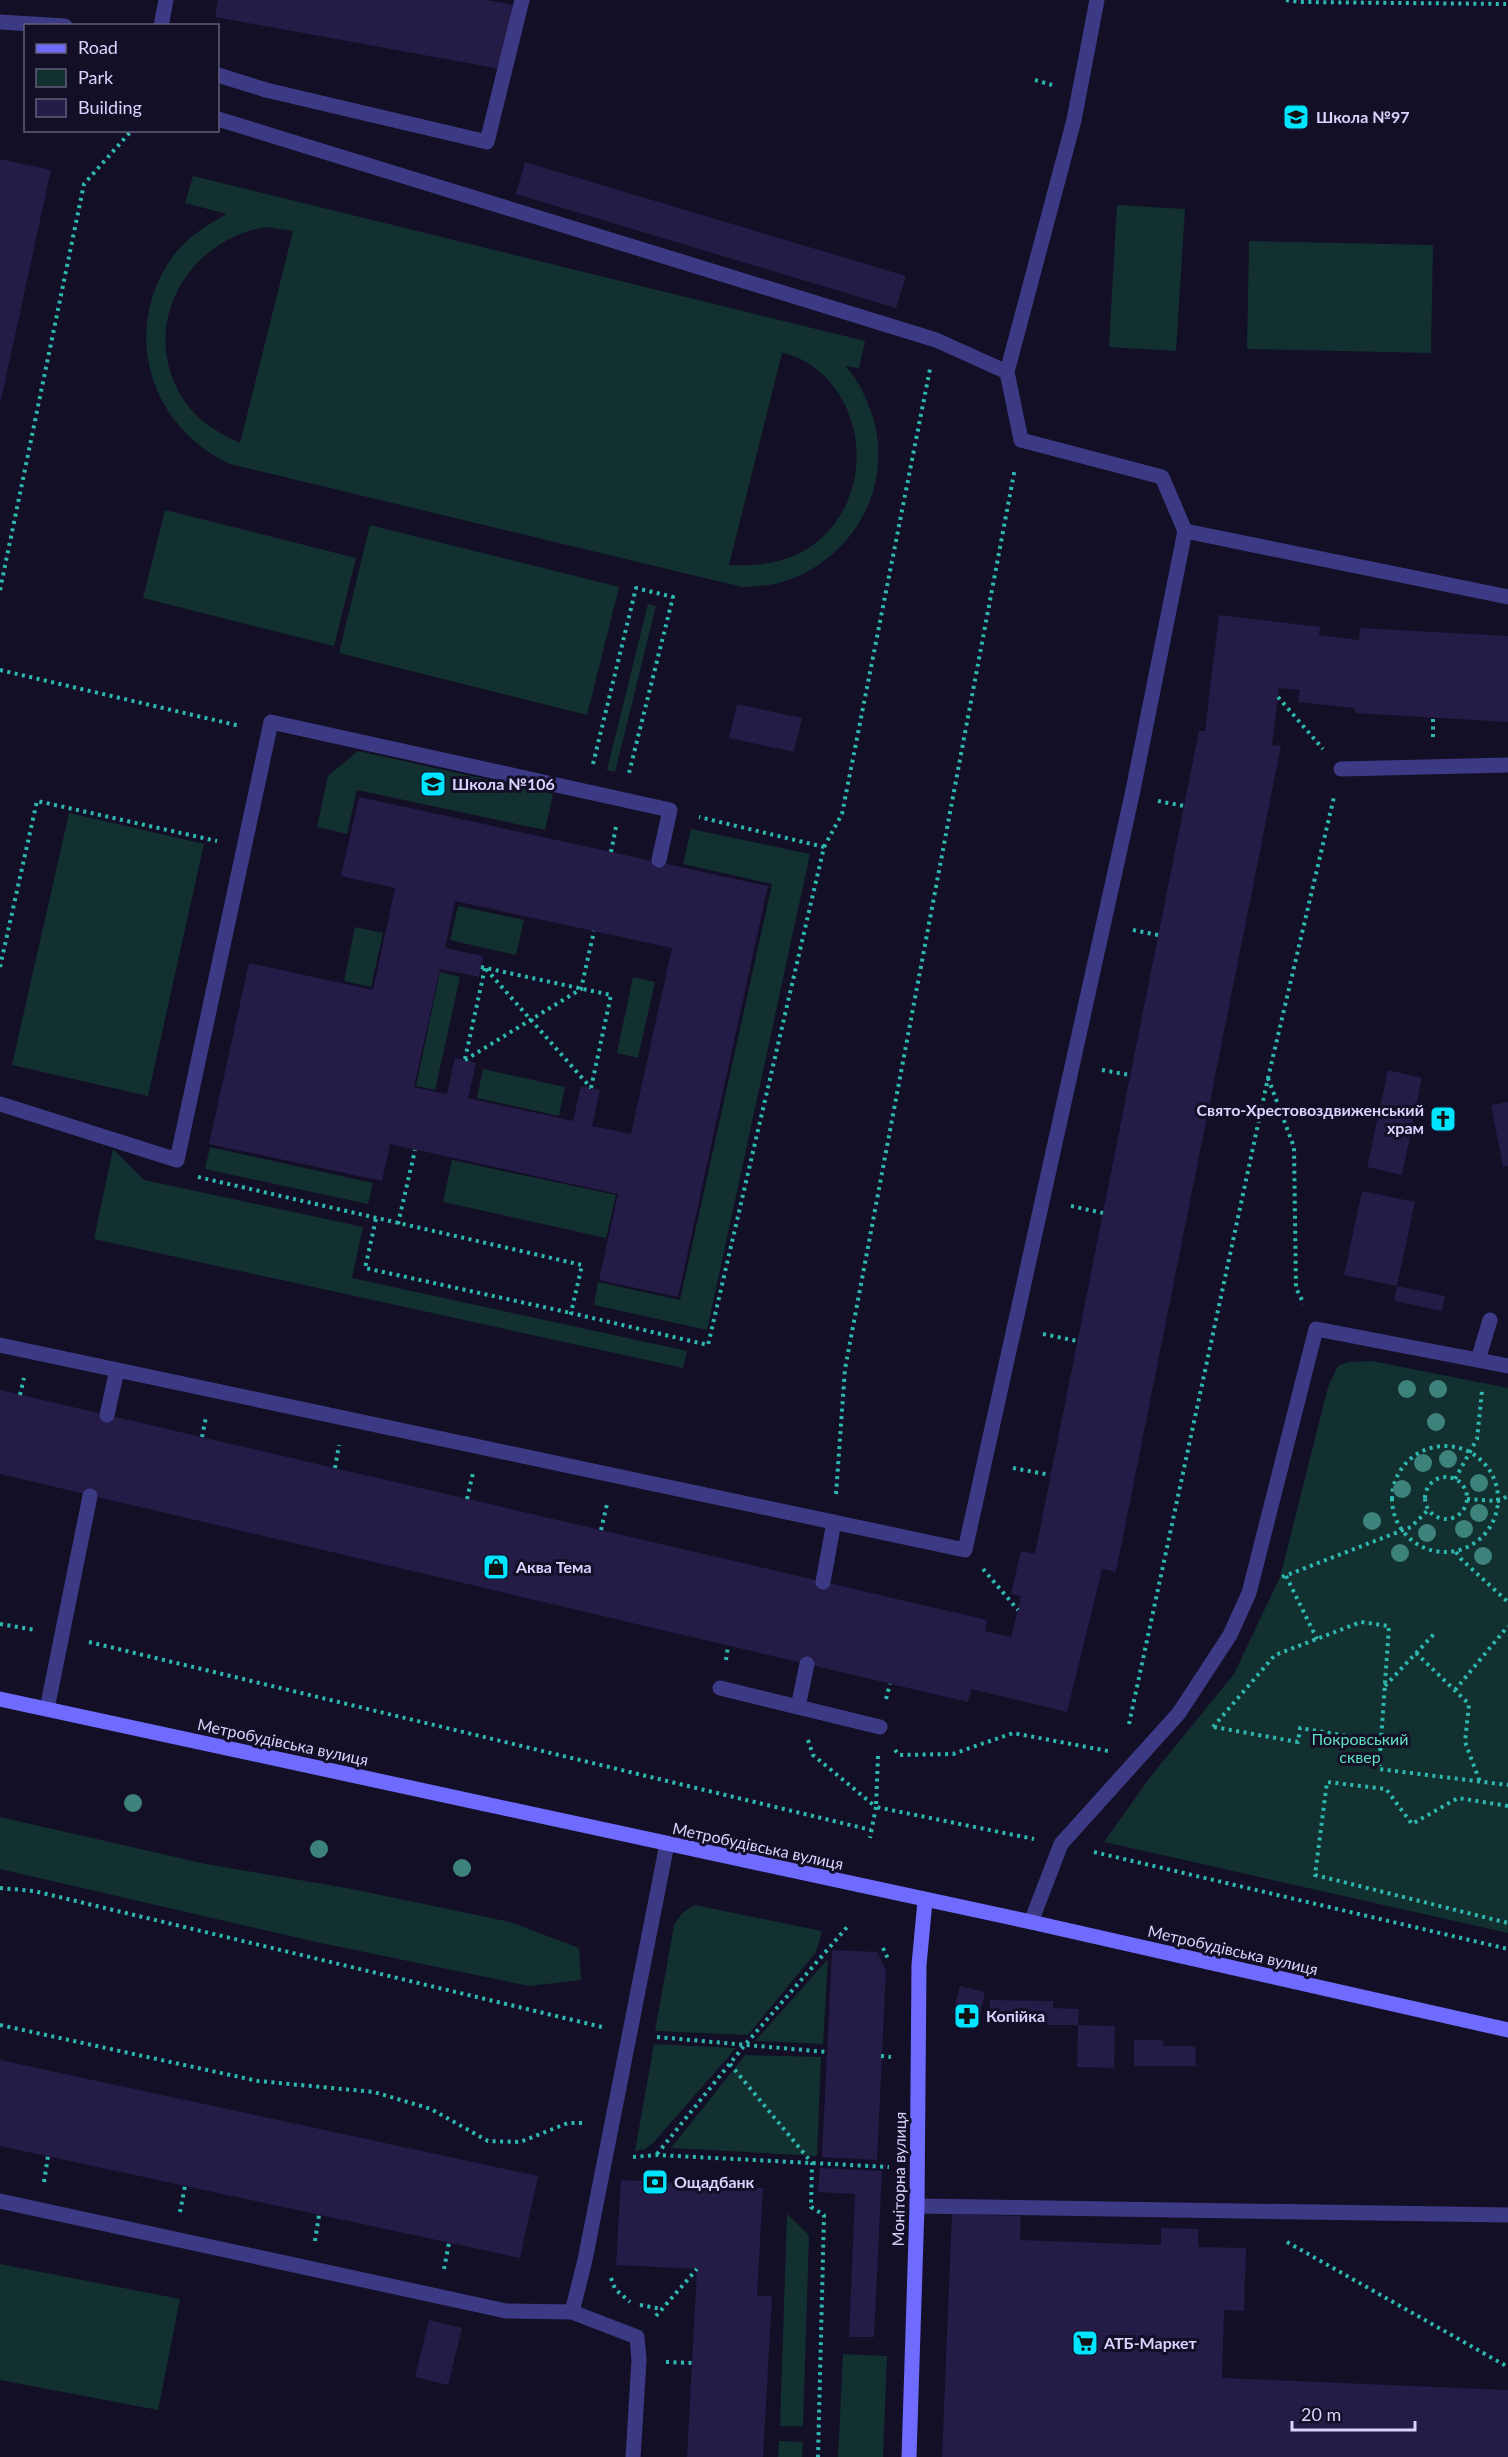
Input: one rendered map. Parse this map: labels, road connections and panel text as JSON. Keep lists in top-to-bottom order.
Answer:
{
  "streets": {
    "main road": ["Метробудівська вулиця", "Моніторна вулиця"]
  },
  "crossings": [
    ["Метробудівська вулиця", "Моніторна вулиця"]
  ],
  "parks": ["Покровський сквер"],
  "places": {
    "school or university": ["Школа №97", "Школа №106"],
    "church": ["Свято-Хрестовоздвиженський храм"],
    "shop": ["Аква Тема"],
    "pharmacy": ["Копійка"],
    "bank": ["Ощадбанк"],
    "supermarket": ["АТБ-Маркет"]
  },
  "legend": ["Road", "Park", "Building"],
  "scale_bar": "20 m"
}
